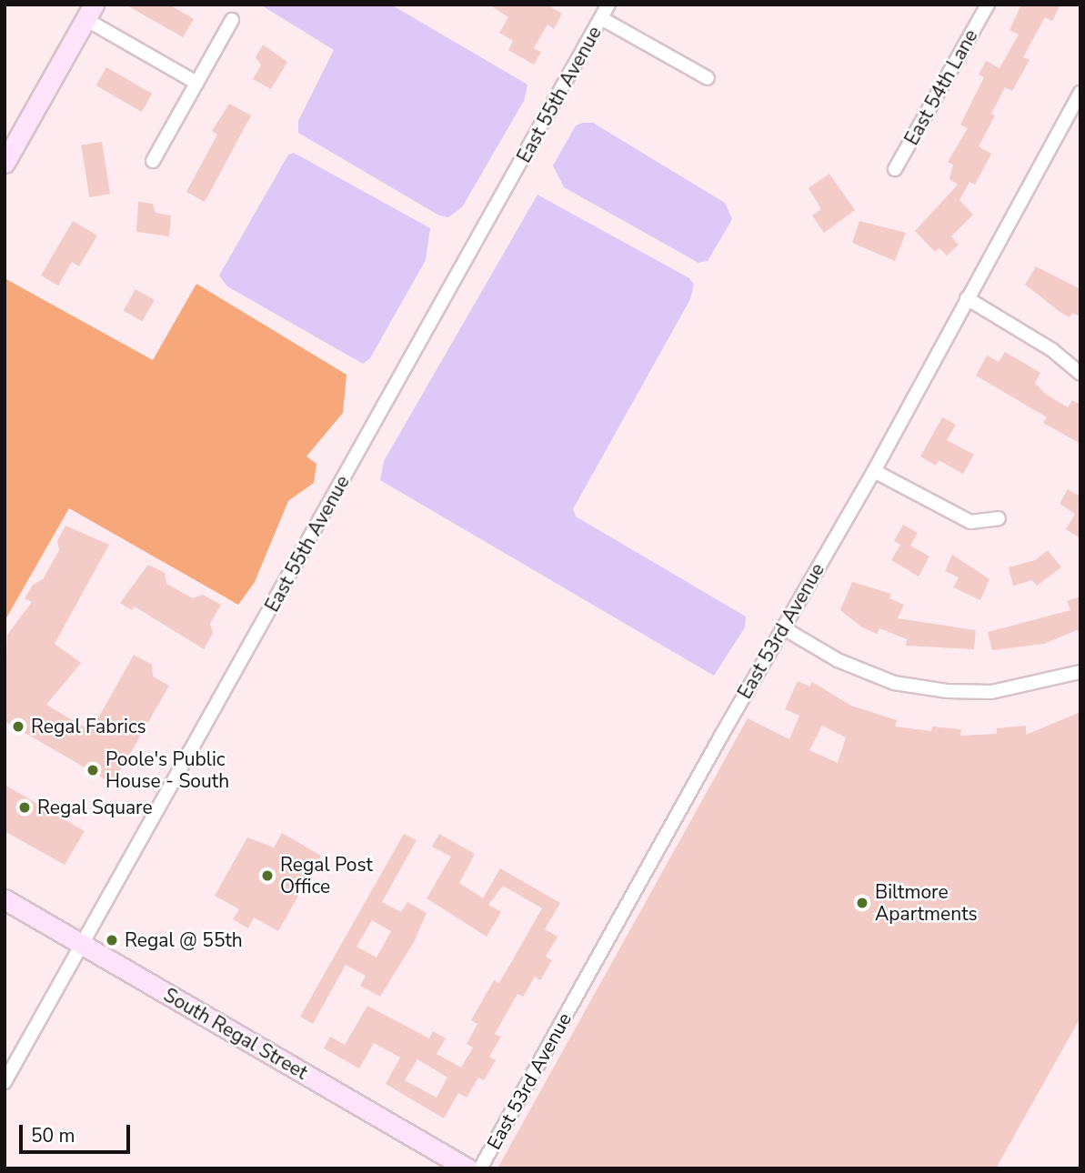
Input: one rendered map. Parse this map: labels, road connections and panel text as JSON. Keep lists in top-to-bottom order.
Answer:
{
  "streets": {
    "main road": ["South Regal Street"],
    "street": ["East 54th Lane", "East 55th Avenue", "East 53rd Avenue"]
  },
  "crossings": [
    ["East 55th Avenue", "South Regal Street"]
  ],
  "places": [
    "Regal Fabrics",
    "Poole's Public House - South",
    "Regal Square",
    "Regal Post Office",
    "Biltmore Apartments",
    "Regal @ 55th"
  ],
  "scale_bar": "50 m"
}
